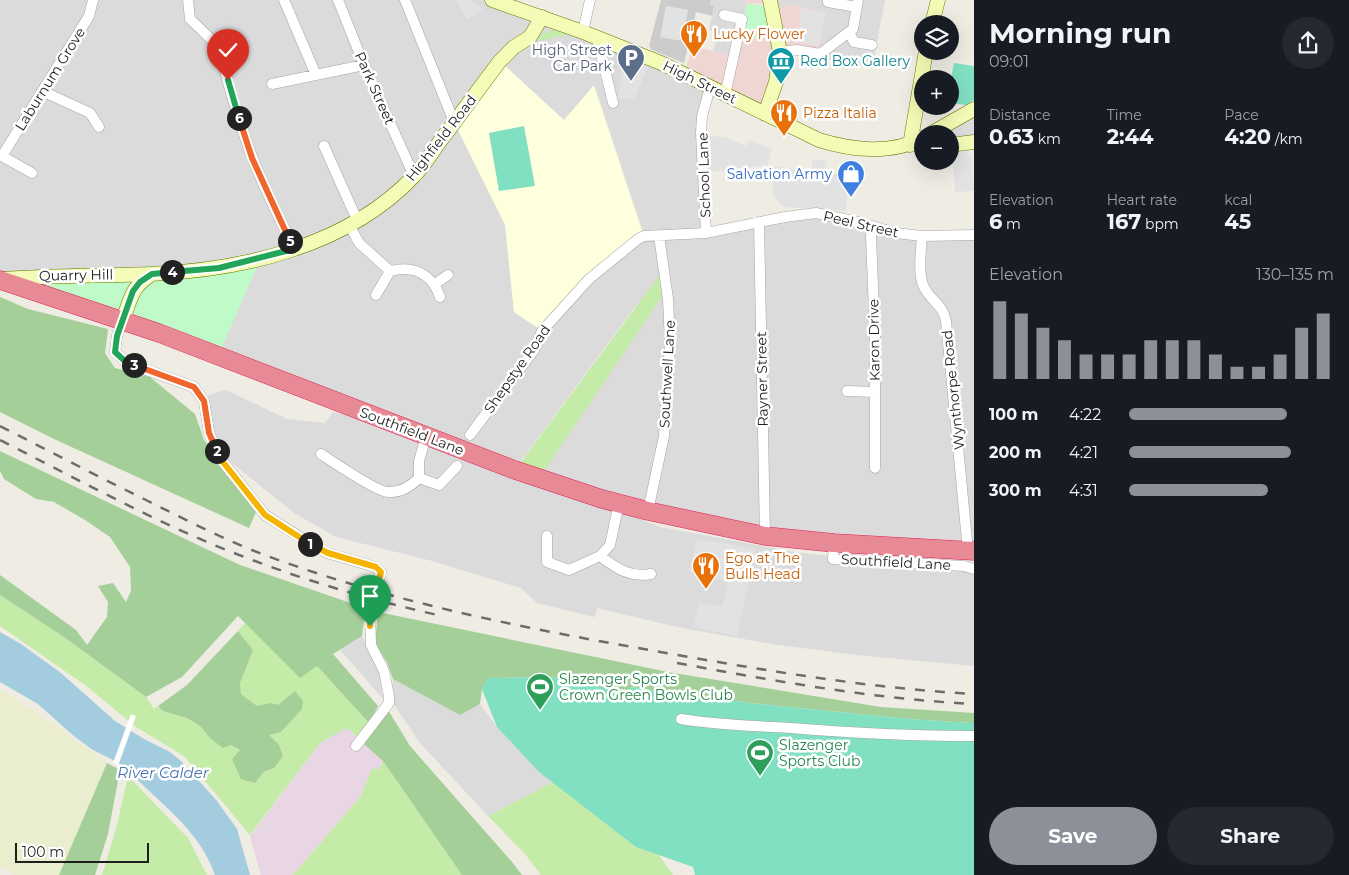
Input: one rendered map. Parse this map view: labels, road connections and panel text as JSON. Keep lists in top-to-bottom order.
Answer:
{
  "streets": {
    "highway": ["Southfield Lane"],
    "main road": ["High Street", "Highfield Road", "Quarry Hill"],
    "street": [
      "Laburnum Grove",
      "Park Street",
      "School Lane",
      "Peel Street",
      "Karon Drive",
      "Shepstye Road",
      "Southwell Lane",
      "Rayner Street",
      "Wynthorpe Road"
    ]
  },
  "crossings": [
    ["High Street", "Highfield Road"],
    ["High Street", "School Lane"],
    ["Park Street", "Highfield Road"],
    ["Highfield Road", "Quarry Hill"],
    ["School Lane", "Peel Street"],
    ["Peel Street", "Karon Drive"],
    ["Peel Street", "Shepstye Road"],
    ["Peel Street", "Southwell Lane"],
    ["Peel Street", "Rayner Street"],
    ["Peel Street", "Wynthorpe Road"],
    ["Quarry Hill", "Southfield Lane"],
    ["Shepstye Road", "Southwell Lane"],
    ["Southwell Lane", "Southfield Lane"],
    ["Rayner Street", "Southfield Lane"],
    ["Wynthorpe Road", "Southfield Lane"]
  ],
  "water": ["River Calder"],
  "places": {
    "restaurant": ["Lucky Flower", "Pizza Italia", "Ego at The Bulls Head"],
    "parking": ["High Street Car Park"],
    "museum": ["Red Box Gallery"],
    "shop": ["Salvation Army"],
    "sports": ["Slazenger Sports Crown Green Bowls Club", "Slazenger Sports Club"]
  },
  "scale_bar": "100 m",
  "page": {
    "heading": ["Morning run", "09:01"],
    "map_buttons": ["+", "−"],
    "stats": [
      ["Distance", "0.63 km"],
      ["Time", "2:44"],
      ["Pace", "4:20 /km"],
      ["Elevation", "6 m"],
      ["Heart rate", "167 bpm"],
      ["kcal", "45"]
    ],
    "pins": [
      "6",
      "5",
      "4",
      "3",
      "2",
      "1"
    ],
    "chart": ["Elevation", "130–135 m"],
    "list": [
      {
        "name": "100 m",
        "note": "4:22"
      },
      {
        "name": "200 m",
        "note": "4:21"
      },
      {
        "name": "300 m",
        "note": "4:31"
      }
    ],
    "buttons": ["Save", "Share"],
    "scale": "100 m"
  }
}
